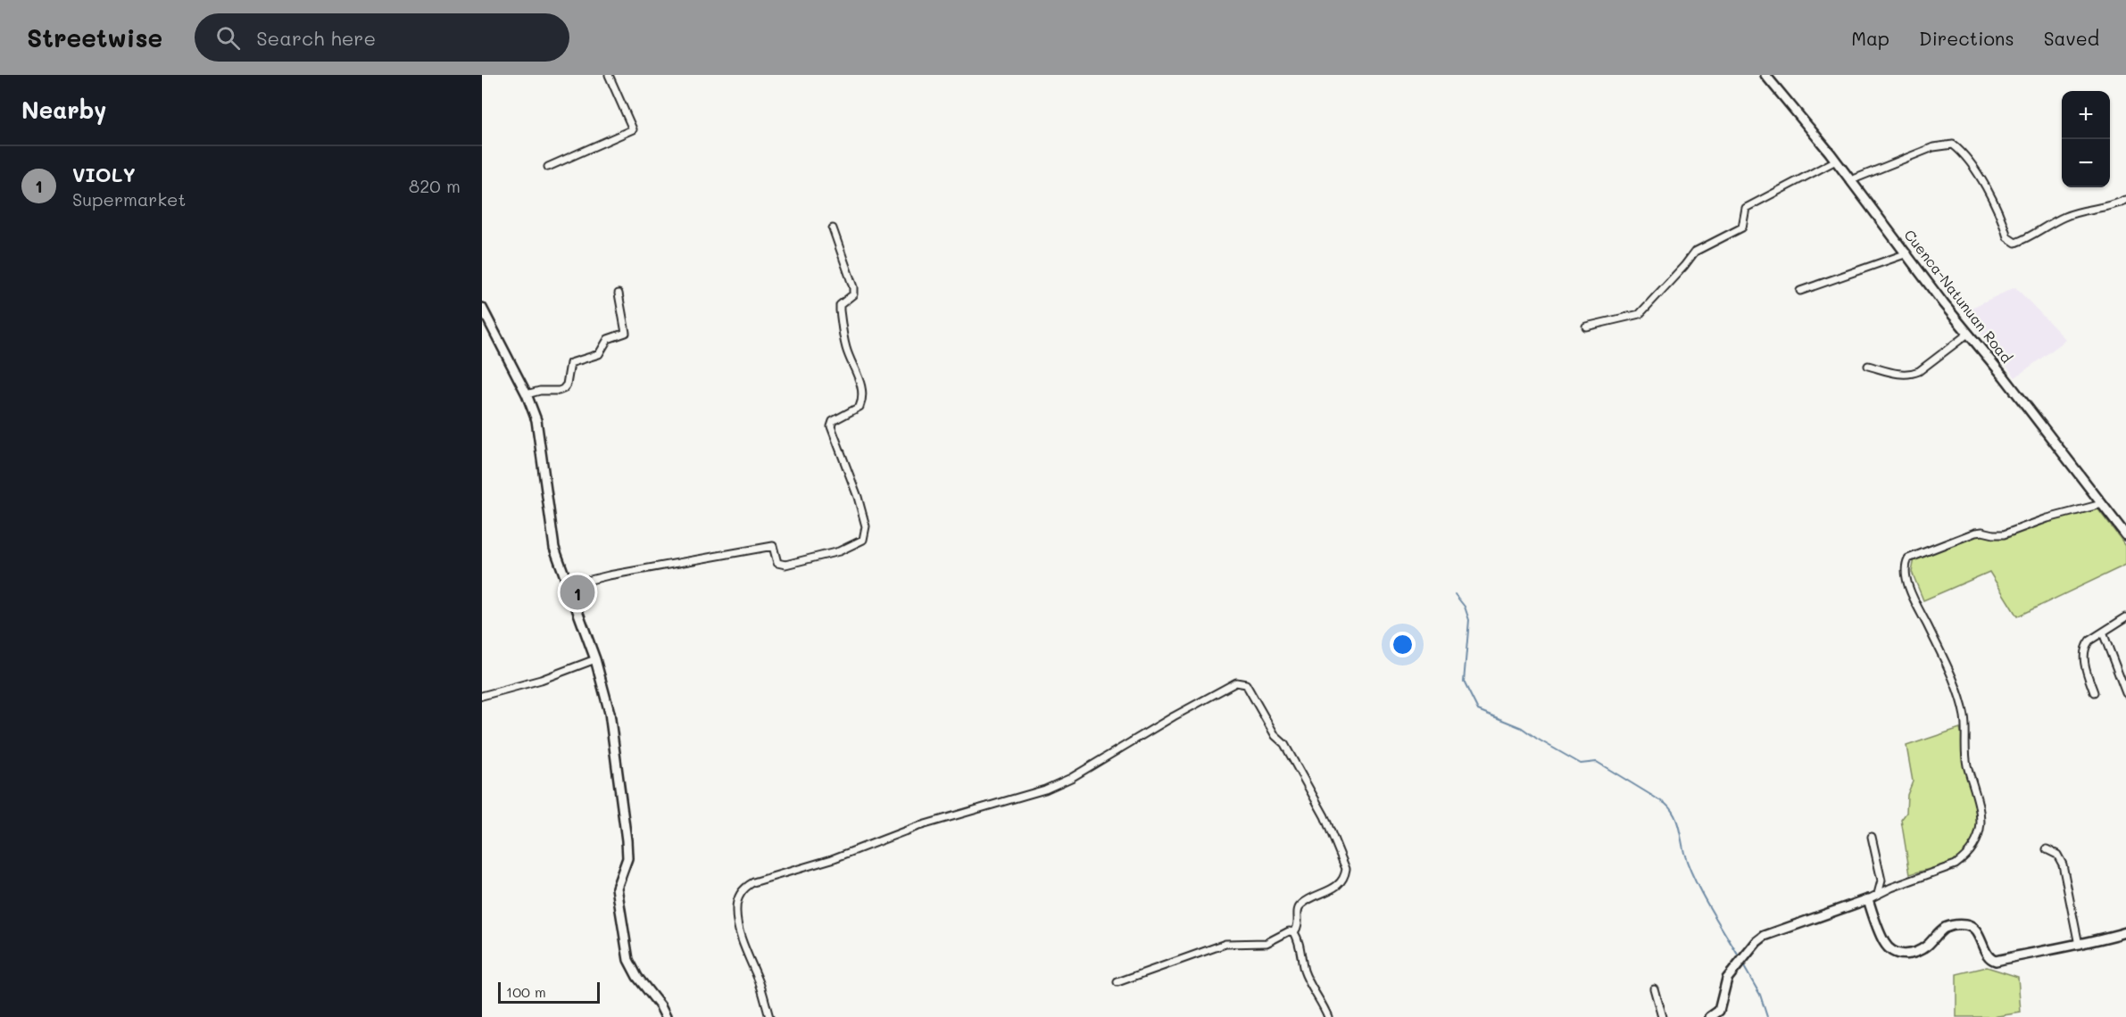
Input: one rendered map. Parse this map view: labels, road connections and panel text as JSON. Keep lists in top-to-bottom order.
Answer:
{
  "streets": {
    "street": ["Cuenca-Natunuan Road"]
  },
  "scale_bar": "100 m",
  "page": {
    "header": "Streetwise",
    "search": "Search here",
    "nav": ["Map", "Directions", "Saved"],
    "heading": "Nearby",
    "map_buttons": ["+", "−"],
    "list": [
      {
        "mark": "1",
        "name": "VIOLY",
        "note": "Supermarket",
        "value": "820 m"
      }
    ],
    "pins": "1",
    "scale": "100 m"
  }
}
